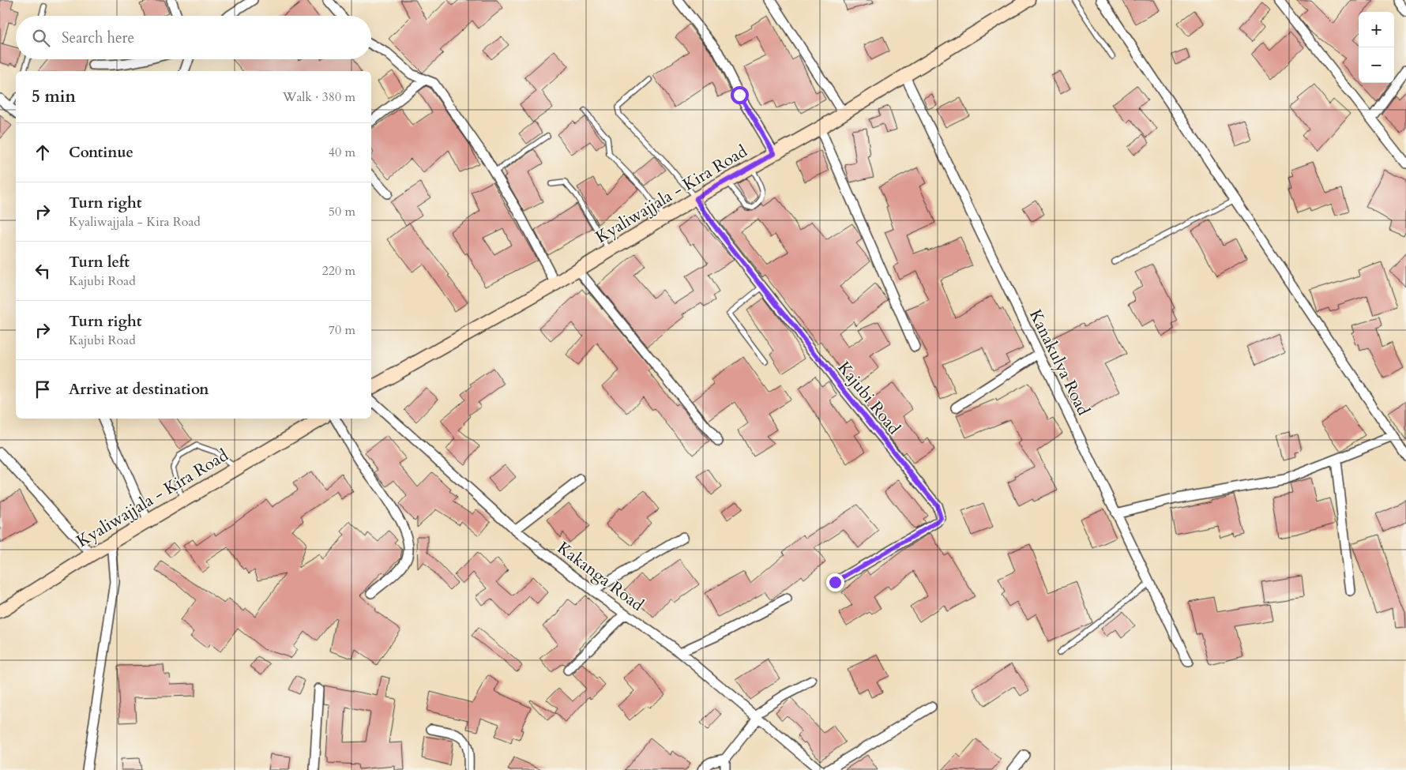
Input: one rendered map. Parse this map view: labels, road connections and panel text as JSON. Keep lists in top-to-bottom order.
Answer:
{
  "streets": {
    "street": [
      "Kyaliwajjala - Kira Road",
      "Kanakulya Road",
      "Kajubi Road",
      "Kakanga Road"
    ]
  },
  "crossings": [
    ["Kyaliwajjala - Kira Road", "Kanakulya Road"],
    ["Kyaliwajjala - Kira Road", "Kajubi Road"]
  ],
  "page": {
    "map_buttons": ["+", "−"],
    "search": "Search here",
    "heading": ["5 min", "Walk · 380 m"],
    "list": [
      ["Continue", "40 m"],
      ["Turn right", "Kyaliwajjala - Kira Road", "50 m"],
      ["Turn left", "Kajubi Road", "220 m"],
      ["Turn right", "Kajubi Road", "70 m"],
      "Arrive at destination"
    ]
  }
}
